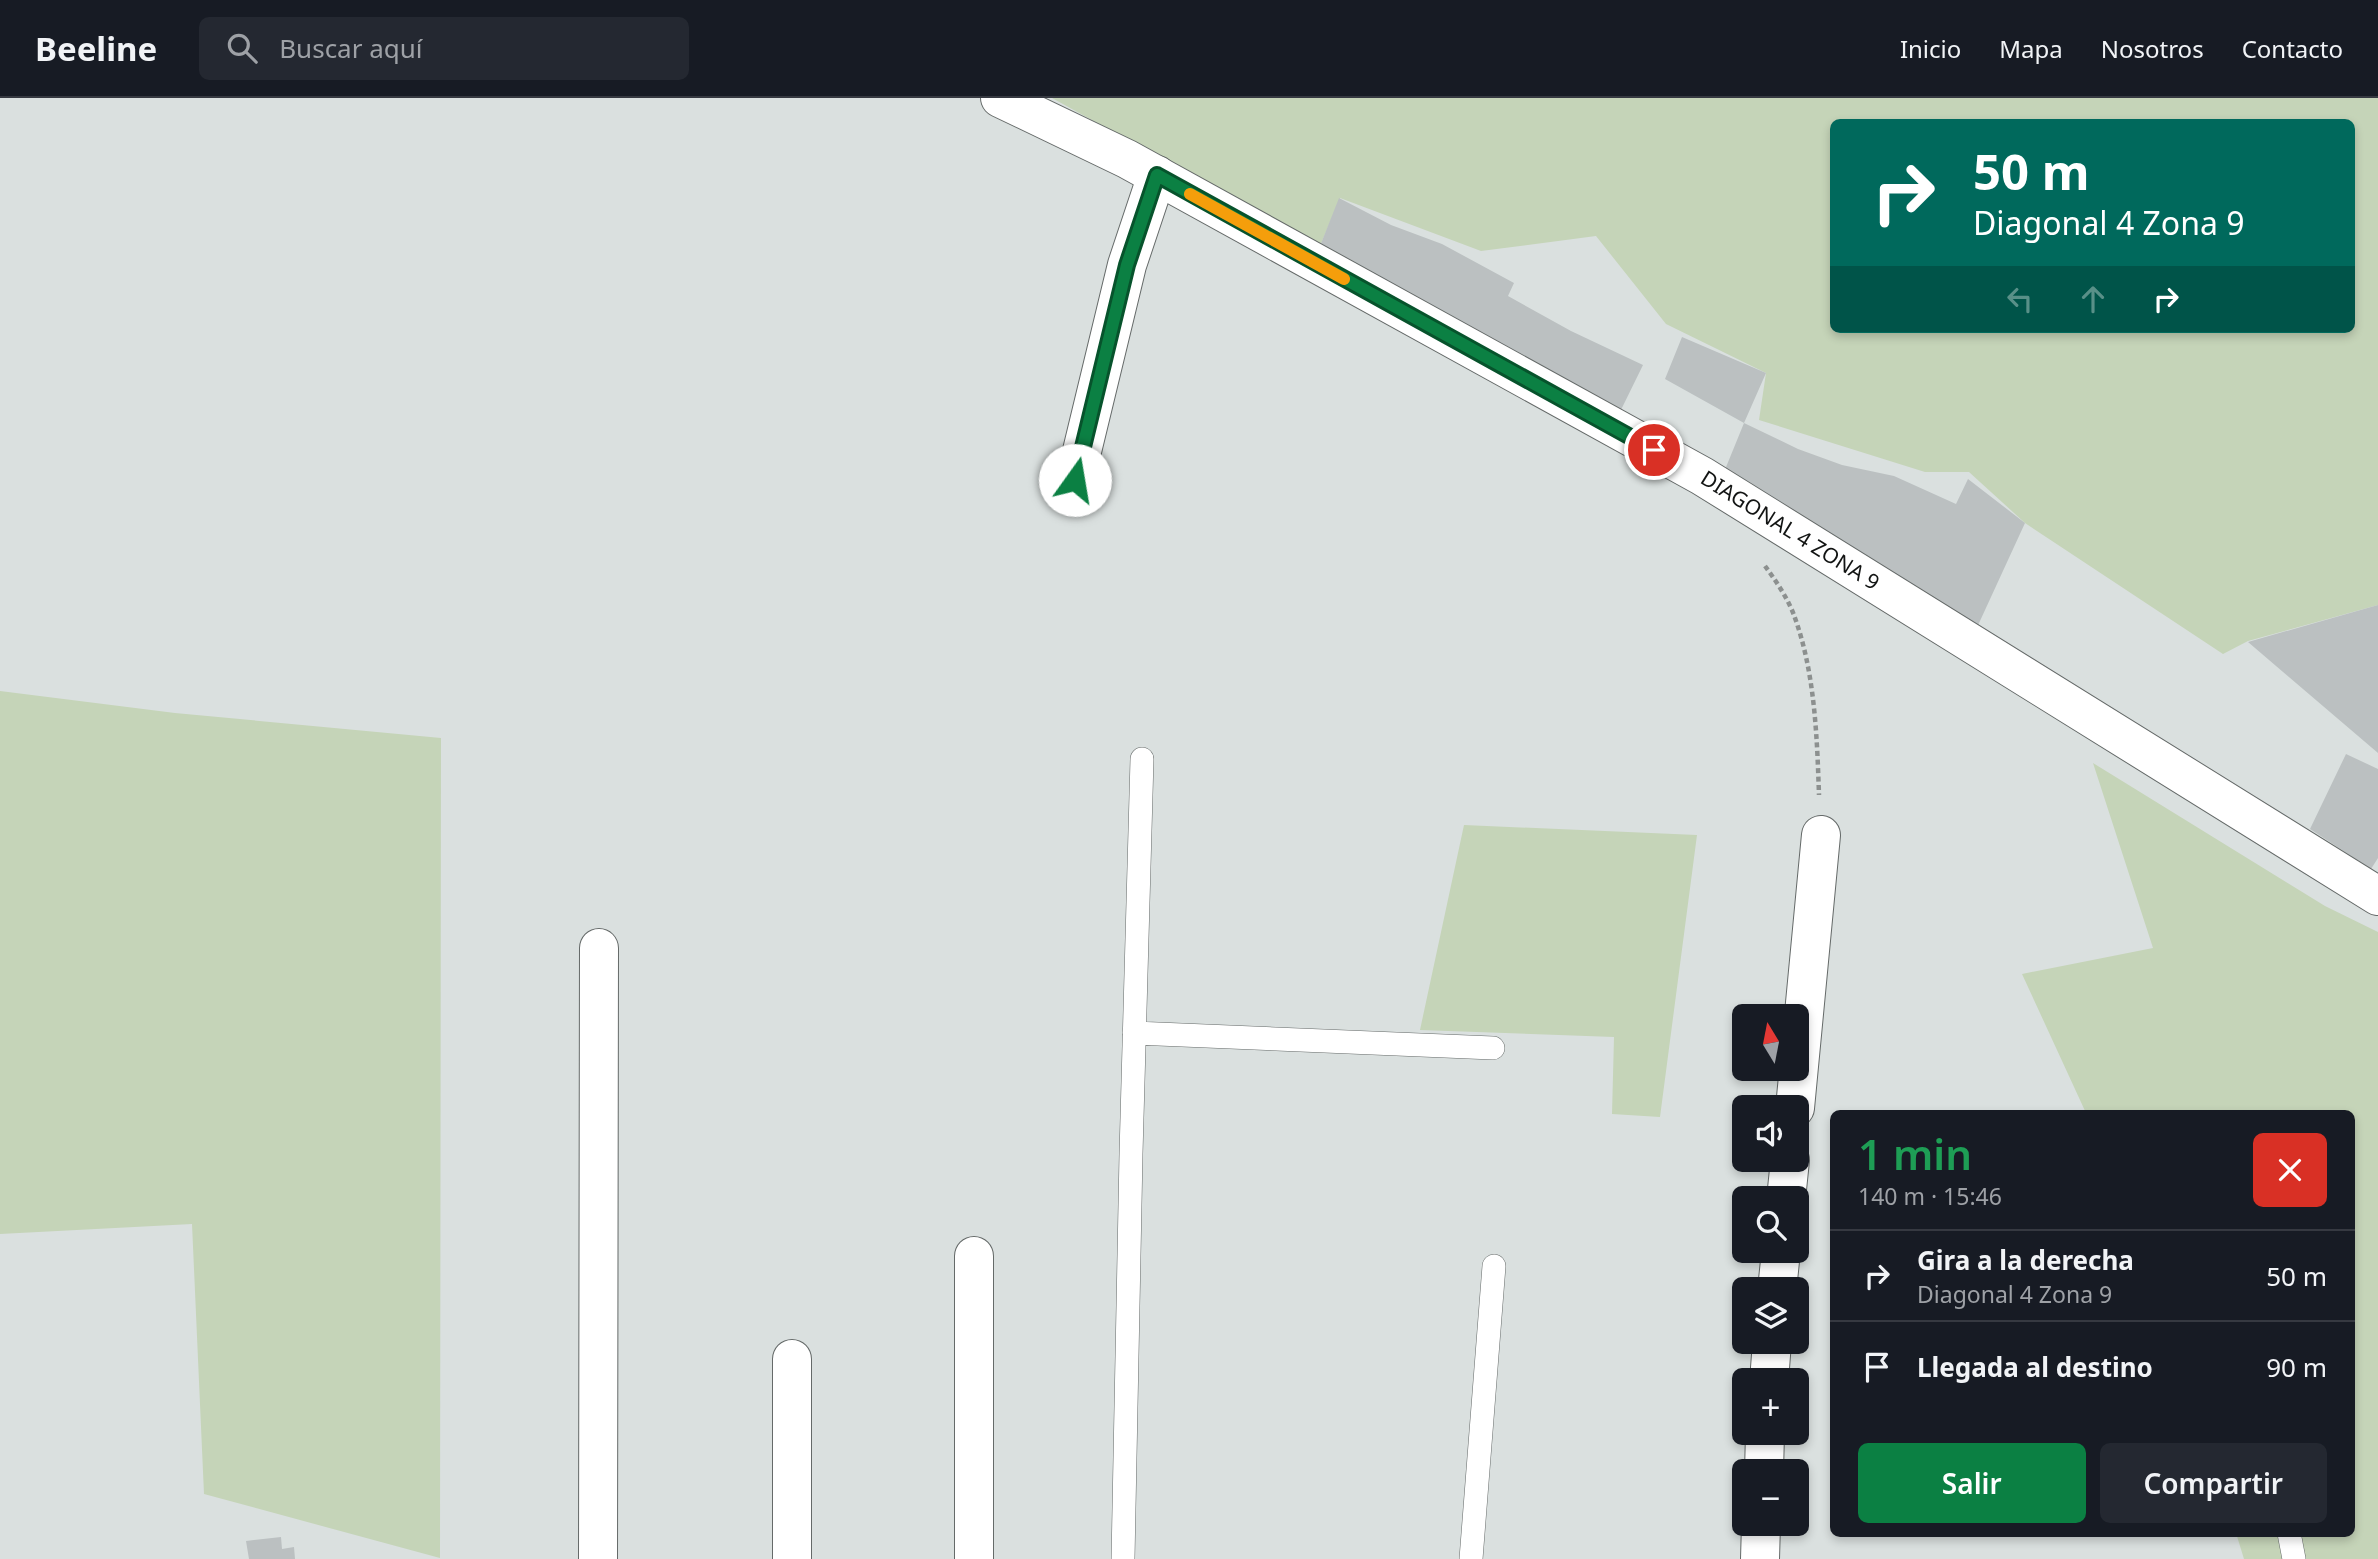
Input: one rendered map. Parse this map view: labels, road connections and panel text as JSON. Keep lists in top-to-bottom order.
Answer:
{
  "streets": {
    "street": ["DIAGONAL 4 ZONA 9"]
  },
  "north": "top",
  "page": {
    "header": "Beeline",
    "search": "Buscar aquí",
    "nav": [
      "Inicio",
      "Mapa",
      "Nosotros",
      "Contacto"
    ],
    "turn": ["50 m", "Diagonal 4 Zona 9"],
    "map_buttons": ["+", "−"],
    "heading": ["1 min", "140 m · 15:46"],
    "list": [
      {
        "name": "Gira a la derecha",
        "note": "Diagonal 4 Zona 9",
        "value": "50 m"
      },
      {
        "name": "Llegada al destino",
        "value": "90 m"
      }
    ],
    "buttons": ["Salir", "Compartir"]
  }
}
